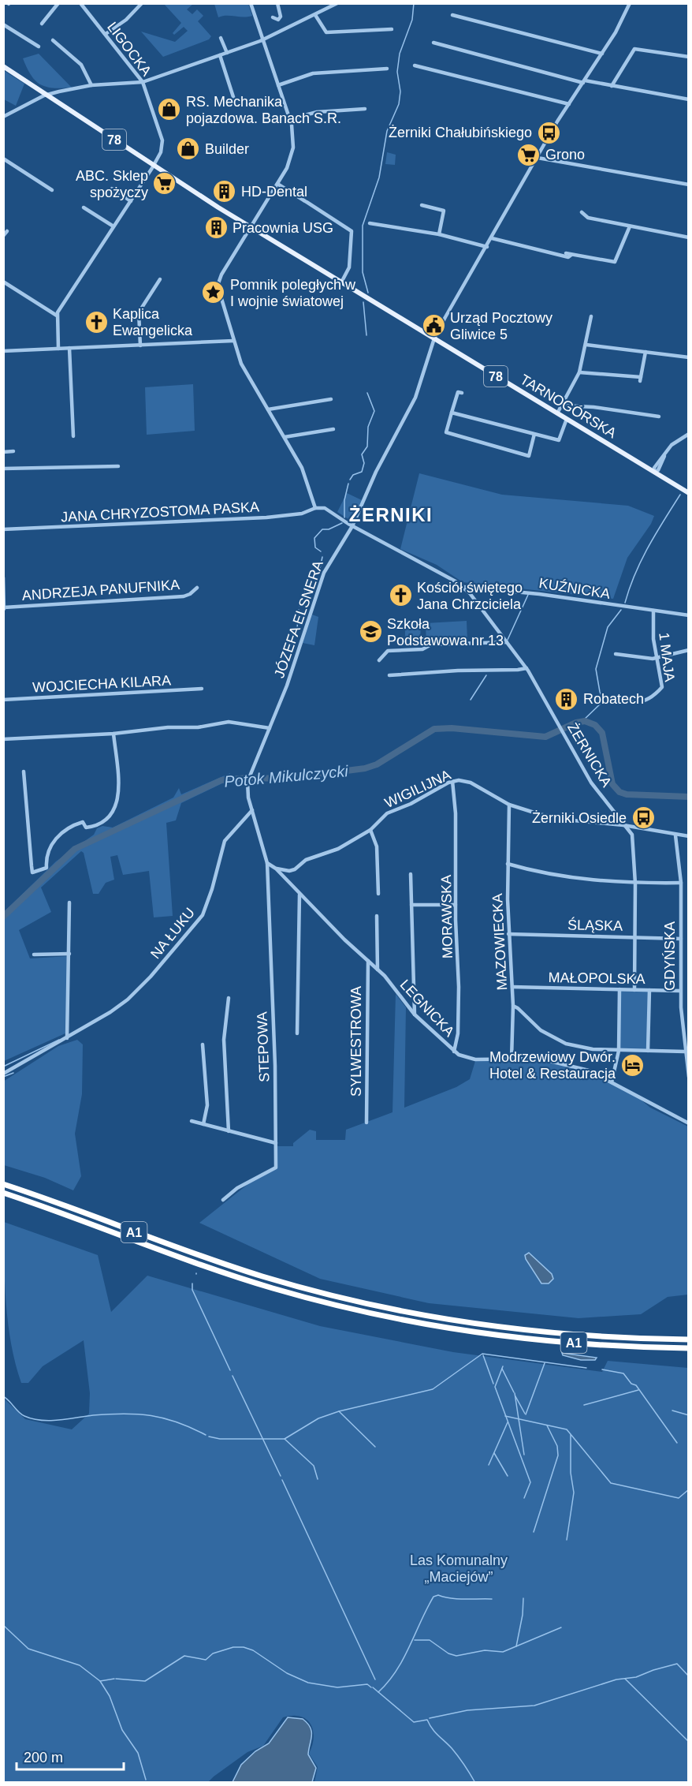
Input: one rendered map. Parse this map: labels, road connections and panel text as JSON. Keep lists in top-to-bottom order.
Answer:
{
  "streets": {
    "highway": ["A1"],
    "main road": ["78", "TARNOGÓRSKA"],
    "street": [
      "LIGOCKA",
      "JANA CHRYZOSTOMA PASKA",
      "KUŹNICKA",
      "ANDRZEJA PANUFNIKA",
      "JÓZEFA ELSNERA",
      "1 MAJA",
      "WOJCIECHA KILARA",
      "ŻERNICKA",
      "WIGILIJNA",
      "MORAWSKA",
      "ŚLĄSKA",
      "NA ŁUKU",
      "MAZOWIECKA",
      "GDYŃSKA",
      "MAŁOPOLSKA",
      "LEGNICKA",
      "SYLWESTROWA",
      "STEPOWA"
    ]
  },
  "crossings": [
    ["LIGOCKA", "TARNOGÓRSKA"],
    ["TARNOGÓRSKA", "JÓZEFA ELSNERA"],
    ["JANA CHRYZOSTOMA PASKA", "ŻERNICKA"],
    ["KUŹNICKA", "1 MAJA"],
    ["KUŹNICKA", "ŻERNICKA"],
    ["JÓZEFA ELSNERA", "ŻERNICKA"],
    ["JÓZEFA ELSNERA", "NA ŁUKU"],
    ["ŻERNICKA", "WIGILIJNA"],
    ["ŻERNICKA", "ŚLĄSKA"],
    ["ŻERNICKA", "MAŁOPOLSKA"],
    ["WIGILIJNA", "MORAWSKA"],
    ["WIGILIJNA", "MAZOWIECKA"],
    ["WIGILIJNA", "GDYŃSKA"],
    ["WIGILIJNA", "LEGNICKA"],
    ["MORAWSKA", "LEGNICKA"],
    ["ŚLĄSKA", "MAZOWIECKA"],
    ["ŚLĄSKA", "GDYŃSKA"],
    ["MAZOWIECKA", "GDYŃSKA"],
    ["MAZOWIECKA", "MAŁOPOLSKA"],
    ["GDYŃSKA", "MAŁOPOLSKA"],
    ["LEGNICKA", "SYLWESTROWA"],
    ["LEGNICKA", "STEPOWA"]
  ],
  "districts": ["ŻERNIKI"],
  "water": ["Potok Mikulczycki"],
  "parks": ["Las Komunalny „Maciejów”"],
  "places": {
    "shop": ["RS. Mechanika pojazdowa. Banach S.R.", "Builder"],
    "bus stop": ["Żerniki Chałubińskiego", "Żerniki Osiedle"],
    "supermarket": ["Grono", "ABC. Sklep spożyczy"],
    "building": ["HD-Dental", "Pracownia USG", "Robatech"],
    "place": ["Pomnik poległych w I wojnie światowej"],
    "church": ["Kaplica Ewangelicka", "Kościół świętego Jana Chrzciciela"],
    "public building": ["Urząd Pocztowy Gliwice 5"],
    "school or university": ["Szkoła Podstawowa nr 13"],
    "hotel": ["Modrzewiowy Dwór. Hotel & Restauracja"]
  },
  "scale_bar": "200 m"
}
